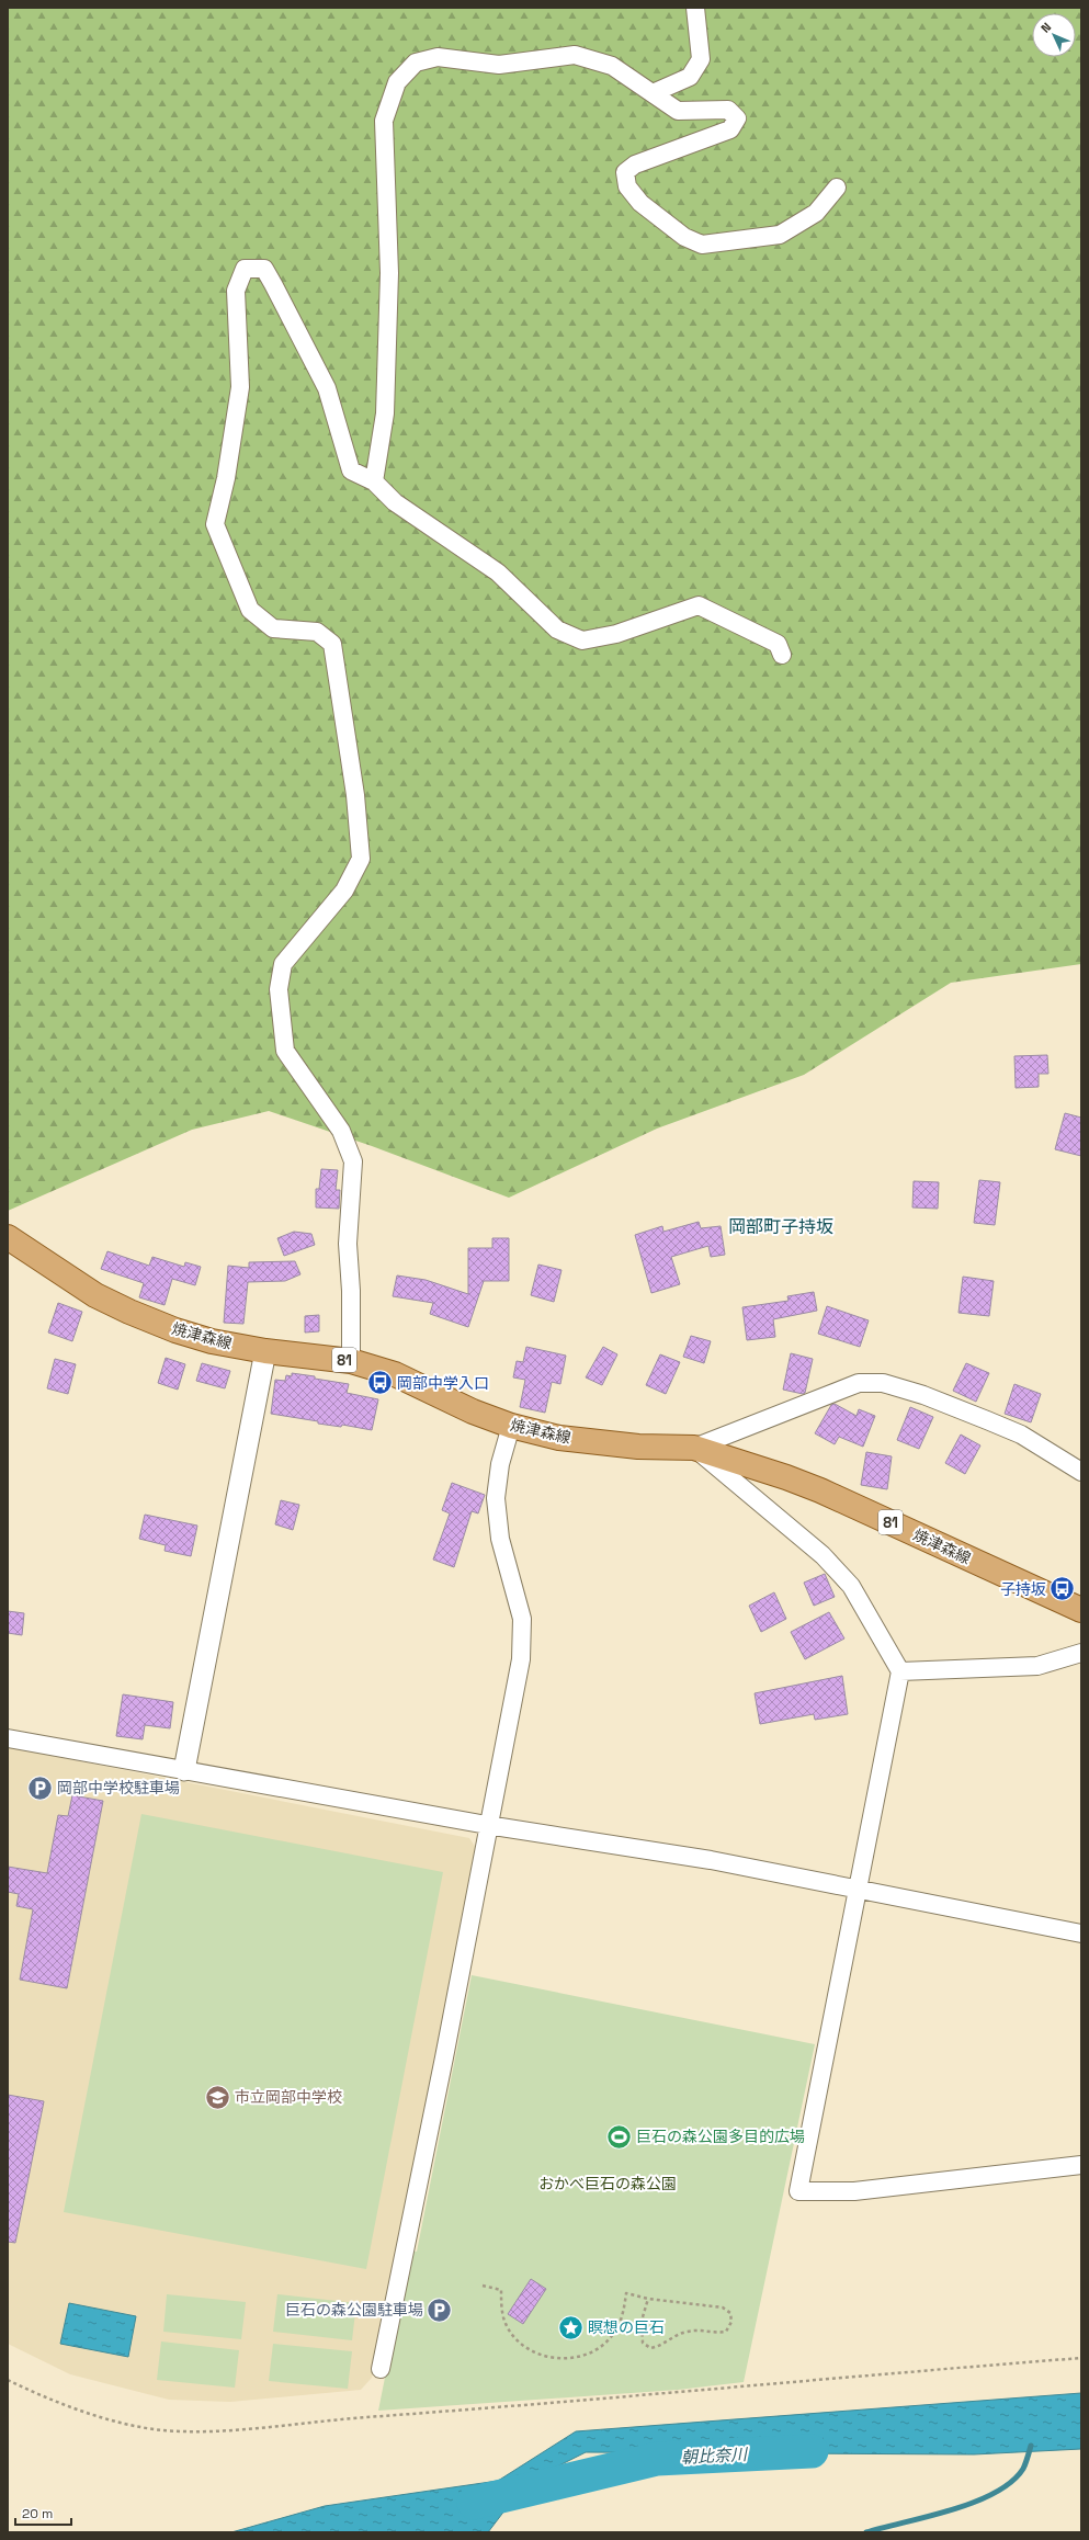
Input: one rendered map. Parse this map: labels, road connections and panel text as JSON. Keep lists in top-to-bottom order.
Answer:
{
  "streets": {
    "main road": ["焼津森線", "81"]
  },
  "districts": ["岡部町子持坂"],
  "water": ["朝比奈川"],
  "parks": ["おかべ巨石の森公園"],
  "places": {
    "bus stop": ["岡部中学入口", "子持坂"],
    "parking": ["岡部中学校駐車場", "巨石の森公園駐車場"],
    "school or university": ["市立岡部中学校"],
    "sports": ["巨石の森公園多目的広場"],
    "place": ["瞑想の巨石"]
  },
  "scale_bar": "20 m",
  "north": "top left"
}
